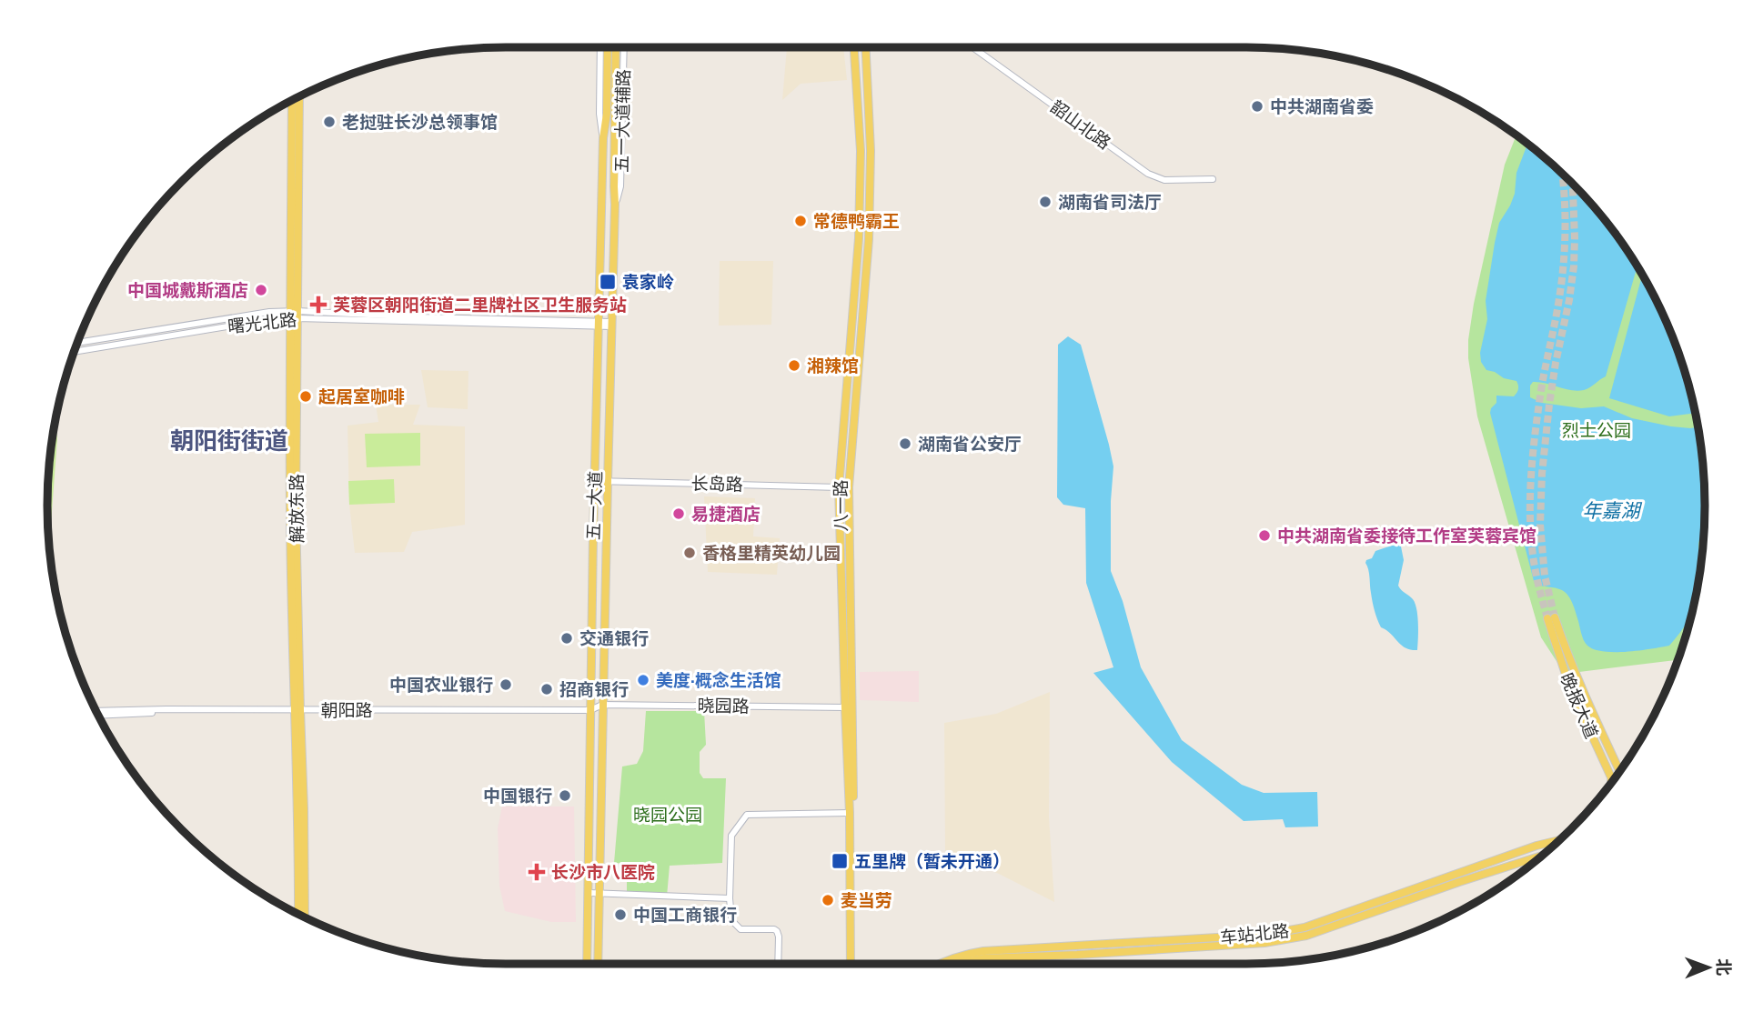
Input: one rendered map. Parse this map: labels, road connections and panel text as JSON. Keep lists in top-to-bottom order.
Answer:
{
  "streets": {
    "main road": [
      "五一大道",
      "八一路",
      "解放东路",
      "晚报大道",
      "车站北路"
    ],
    "street": [
      "五一大道辅路",
      "韶山北路",
      "曙光北路",
      "长岛路",
      "晓园路",
      "朝阳路"
    ]
  },
  "crossings": [
    ["五一大道辅路", "五一大道"],
    ["曙光北路", "五一大道"],
    ["曙光北路", "解放东路"],
    ["长岛路", "五一大道"],
    ["长岛路", "八一路"],
    ["五一大道", "晓园路"],
    ["五一大道", "朝阳路"],
    ["八一路", "晓园路"],
    ["解放东路", "朝阳路"],
    ["晓园路", "朝阳路"]
  ],
  "districts": ["朝阳街街道"],
  "water": ["年嘉湖"],
  "parks": ["烈士公园", "晓园公园"],
  "places": {
    "other": [
      "中共湖南省委",
      "老挝驻长沙总领事馆",
      "湖南省司法厅",
      "常德鸭霸王",
      "中国城戴斯酒店",
      "湘辣馆",
      "起居室咖啡",
      "湖南省公安厅",
      "易捷酒店",
      "中共湖南省委接待工作室芙蓉宾馆",
      "香格里精英幼儿园",
      "交通银行",
      "美度·概念生活馆",
      "中国农业银行",
      "招商银行",
      "中国银行",
      "麦当劳",
      "中国工商银行"
    ],
    "transit": ["袁家岭", "五里牌（暂未开通）"],
    "health": ["芙蓉区朝阳街道二里牌社区卫生服务站", "长沙市八医院"]
  },
  "north": "right"
}
